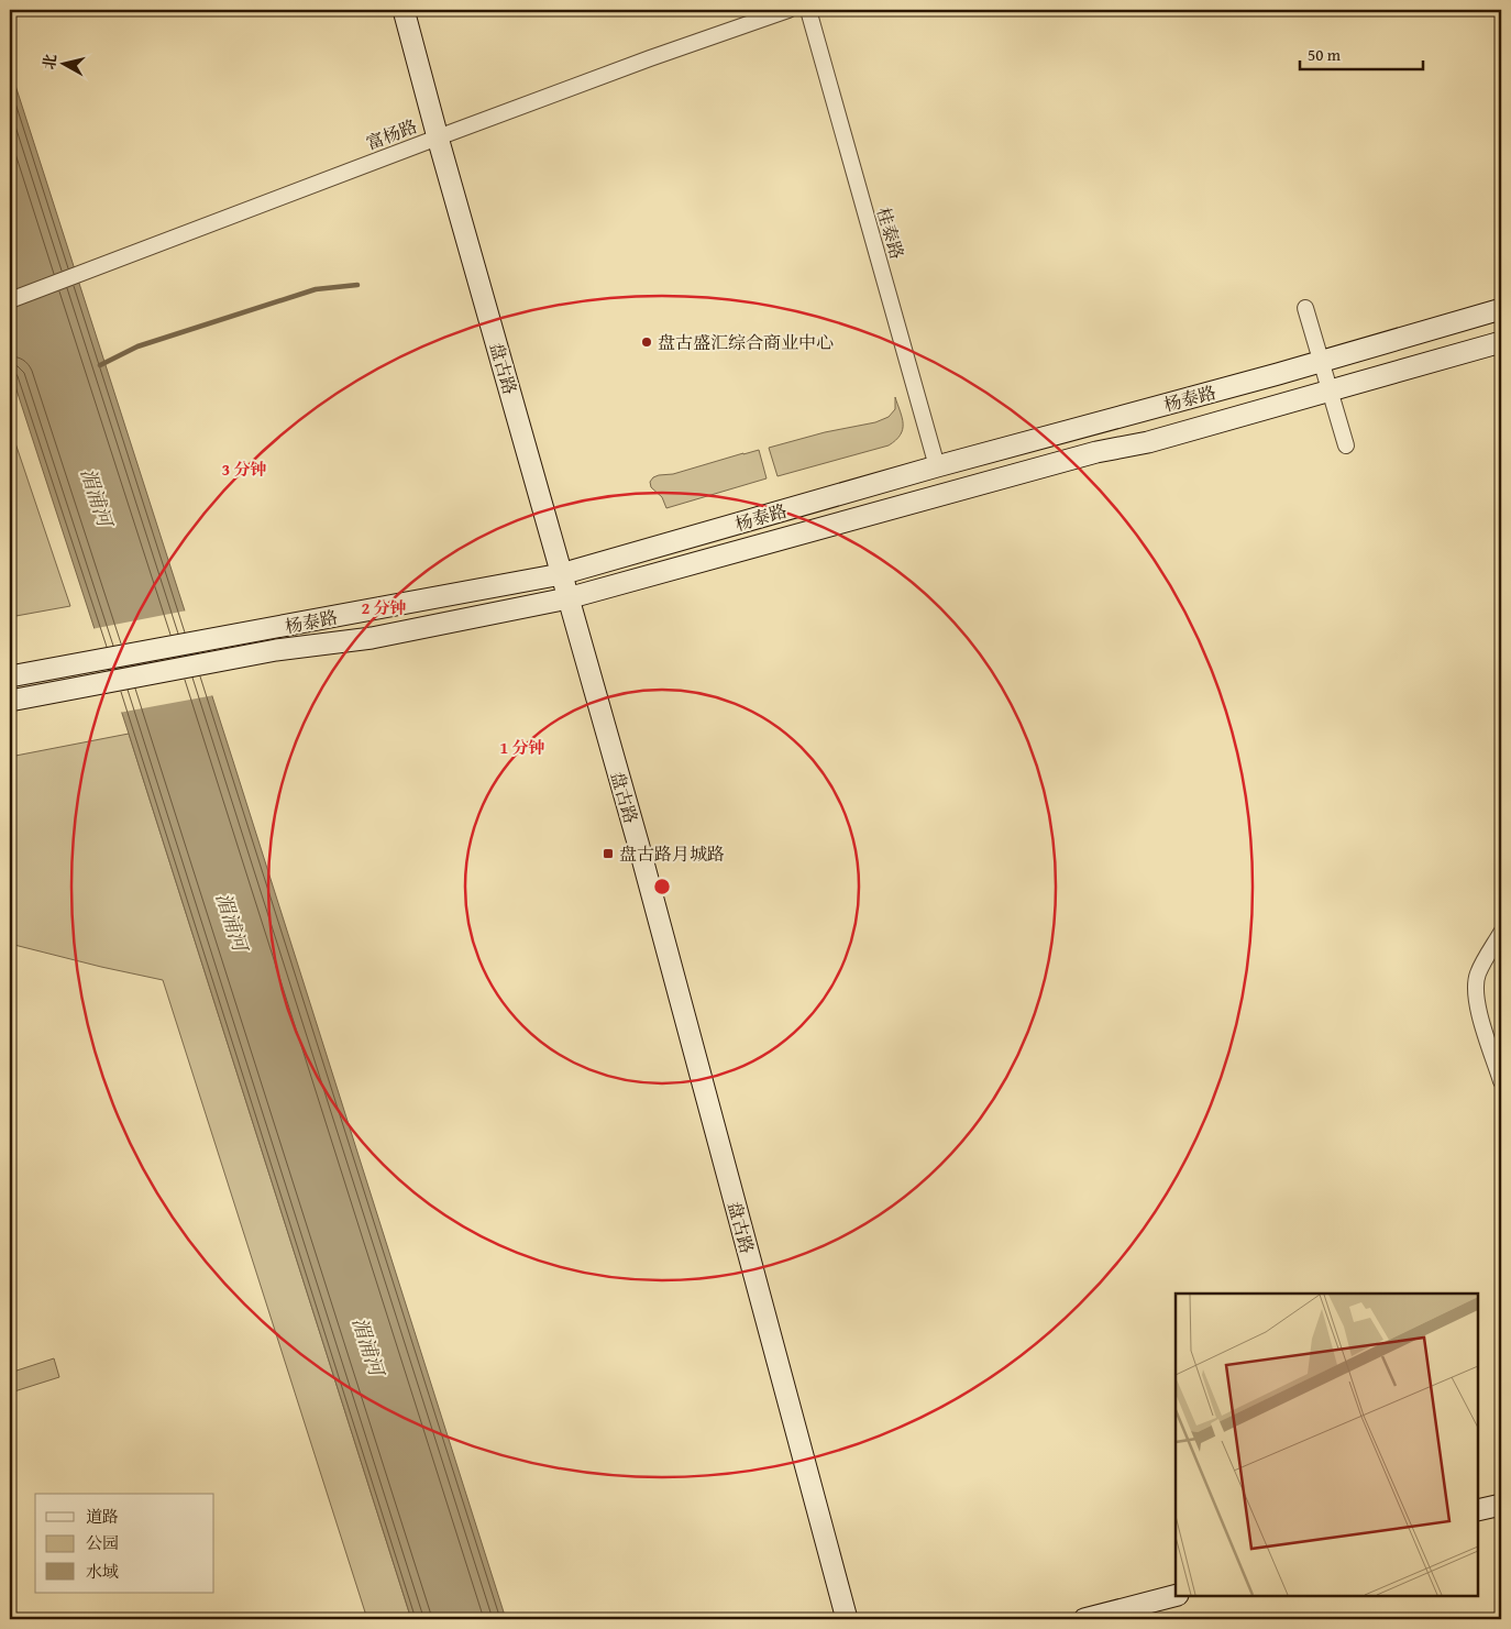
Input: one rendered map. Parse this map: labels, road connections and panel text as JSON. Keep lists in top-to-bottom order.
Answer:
{
  "streets": {
    "main road": ["盘古路", "杨泰路"],
    "street": ["富杨路", "桂泰路"]
  },
  "crossings": [
    ["富杨路", "盘古路"],
    ["桂泰路", "杨泰路"],
    ["盘古路", "杨泰路"]
  ],
  "water": ["湄浦河"],
  "places": {
    "other": ["盘古盛汇综合商业中心"],
    "transit": ["盘古路月城路"]
  },
  "legend": ["道路", "公园", "水域"],
  "scale_bar": "50 m",
  "north": "left",
  "rings": ["3 分钟", "2 分钟", "1 分钟"]
}
